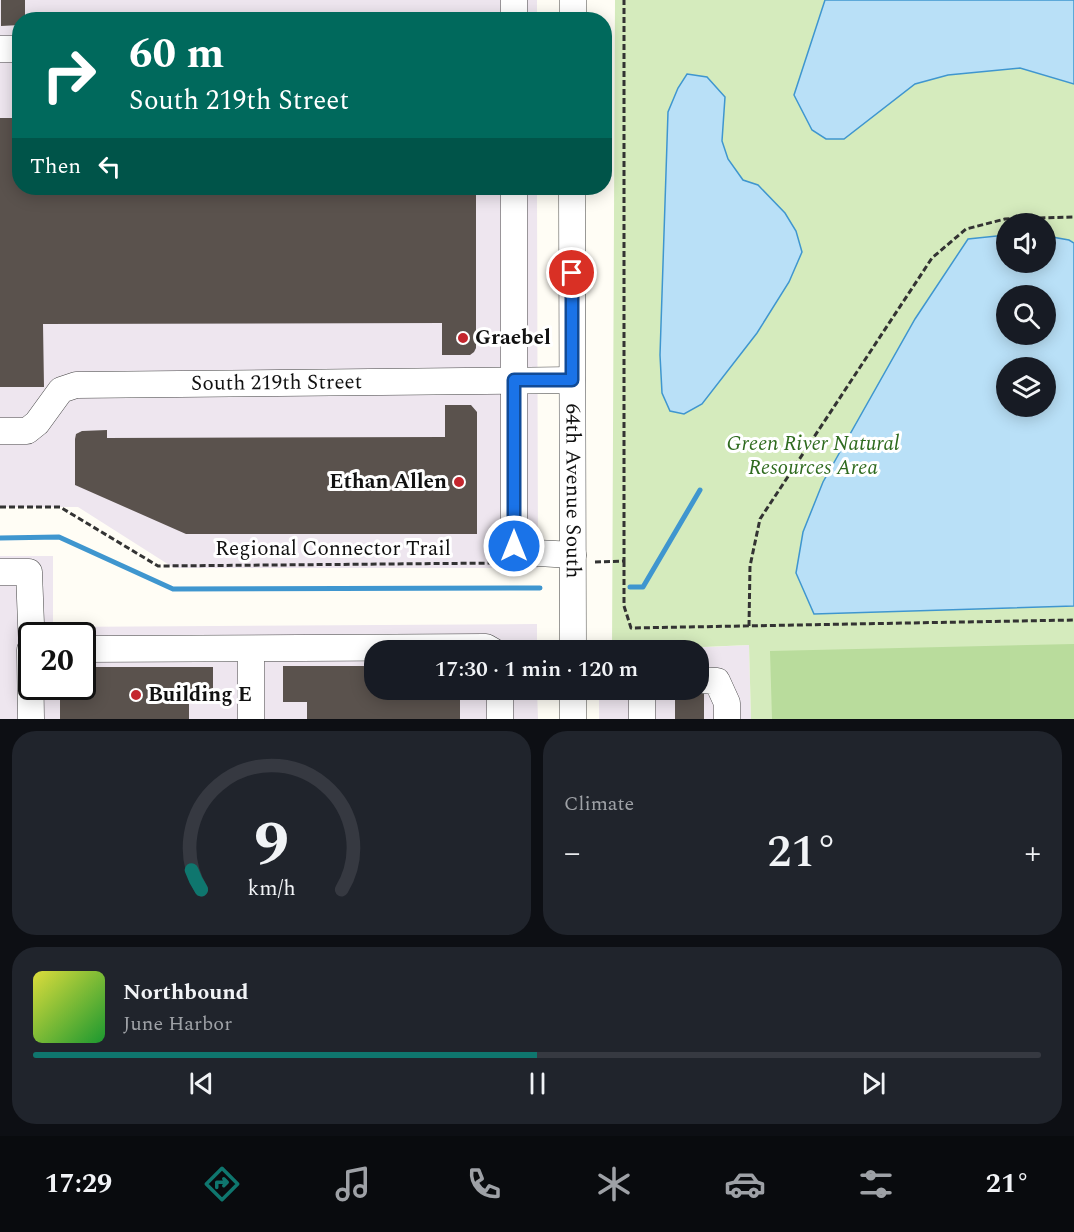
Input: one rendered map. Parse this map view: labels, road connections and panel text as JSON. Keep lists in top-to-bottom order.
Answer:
{
  "streets": {
    "street": ["South 219th Street", "64th Avenue South"],
    "path": ["Regional Connector Trail"]
  },
  "crossings": [
    ["South 219th Street", "64th Avenue South"]
  ],
  "parks": ["Green River Natural Resources Area"],
  "places": ["Graebel", "Ethan Allen", "Building E"],
  "page": {
    "turn": ["60 m", "South 219th Street"],
    "then": "Then",
    "limit": "20",
    "trip": "17:30 · 1 min · 120 m",
    "tile": "Climate",
    "heat": ["−", "21°", "+"],
    "song": ["Northbound", "June Harbor"],
    "tabs": ["17:29", "21°"],
    "gauge": ["9", "km/h"]
  }
}
